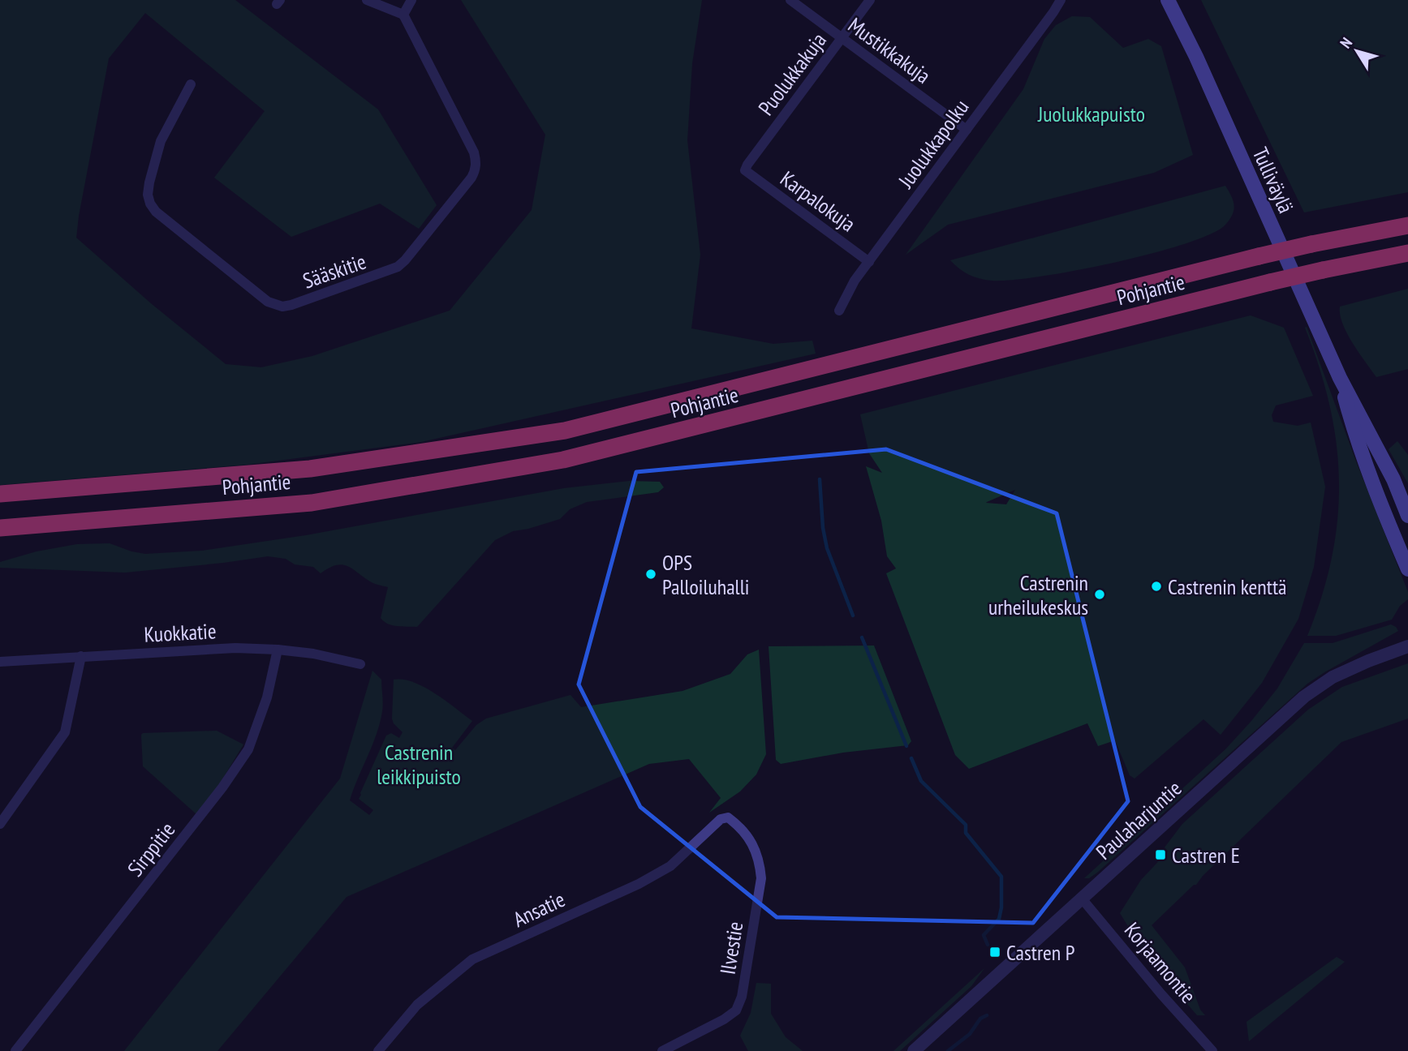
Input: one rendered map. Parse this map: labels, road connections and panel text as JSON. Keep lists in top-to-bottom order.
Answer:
{
  "streets": {
    "highway": ["Pohjantie"],
    "main road": ["Tulliväylä"],
    "street": [
      "Mustikkakuja",
      "Puolukkakuja",
      "Juolukkapolku",
      "Karpalokuja",
      "Sääskitie",
      "Kuokkatie",
      "Paulaharjuntie",
      "Sirppitie",
      "Ansatie",
      "Ilvestie",
      "Korjaamontie"
    ]
  },
  "crossings": [
    ["Mustikkakuja", "Puolukkakuja"],
    ["Mustikkakuja", "Juolukkapolku"],
    ["Puolukkakuja", "Karpalokuja"],
    ["Juolukkapolku", "Karpalokuja"],
    ["Kuokkatie", "Sirppitie"],
    ["Paulaharjuntie", "Korjaamontie"],
    ["Ansatie", "Ilvestie"]
  ],
  "parks": ["Juolukkapuisto", "Castrenin leikkipuisto"],
  "places": {
    "other": ["OPS Palloiluhalli", "Castrenin kenttä", "Castrenin urheilukeskus"],
    "transit": ["Castren E", "Castren P"]
  },
  "north": "top left"
}
